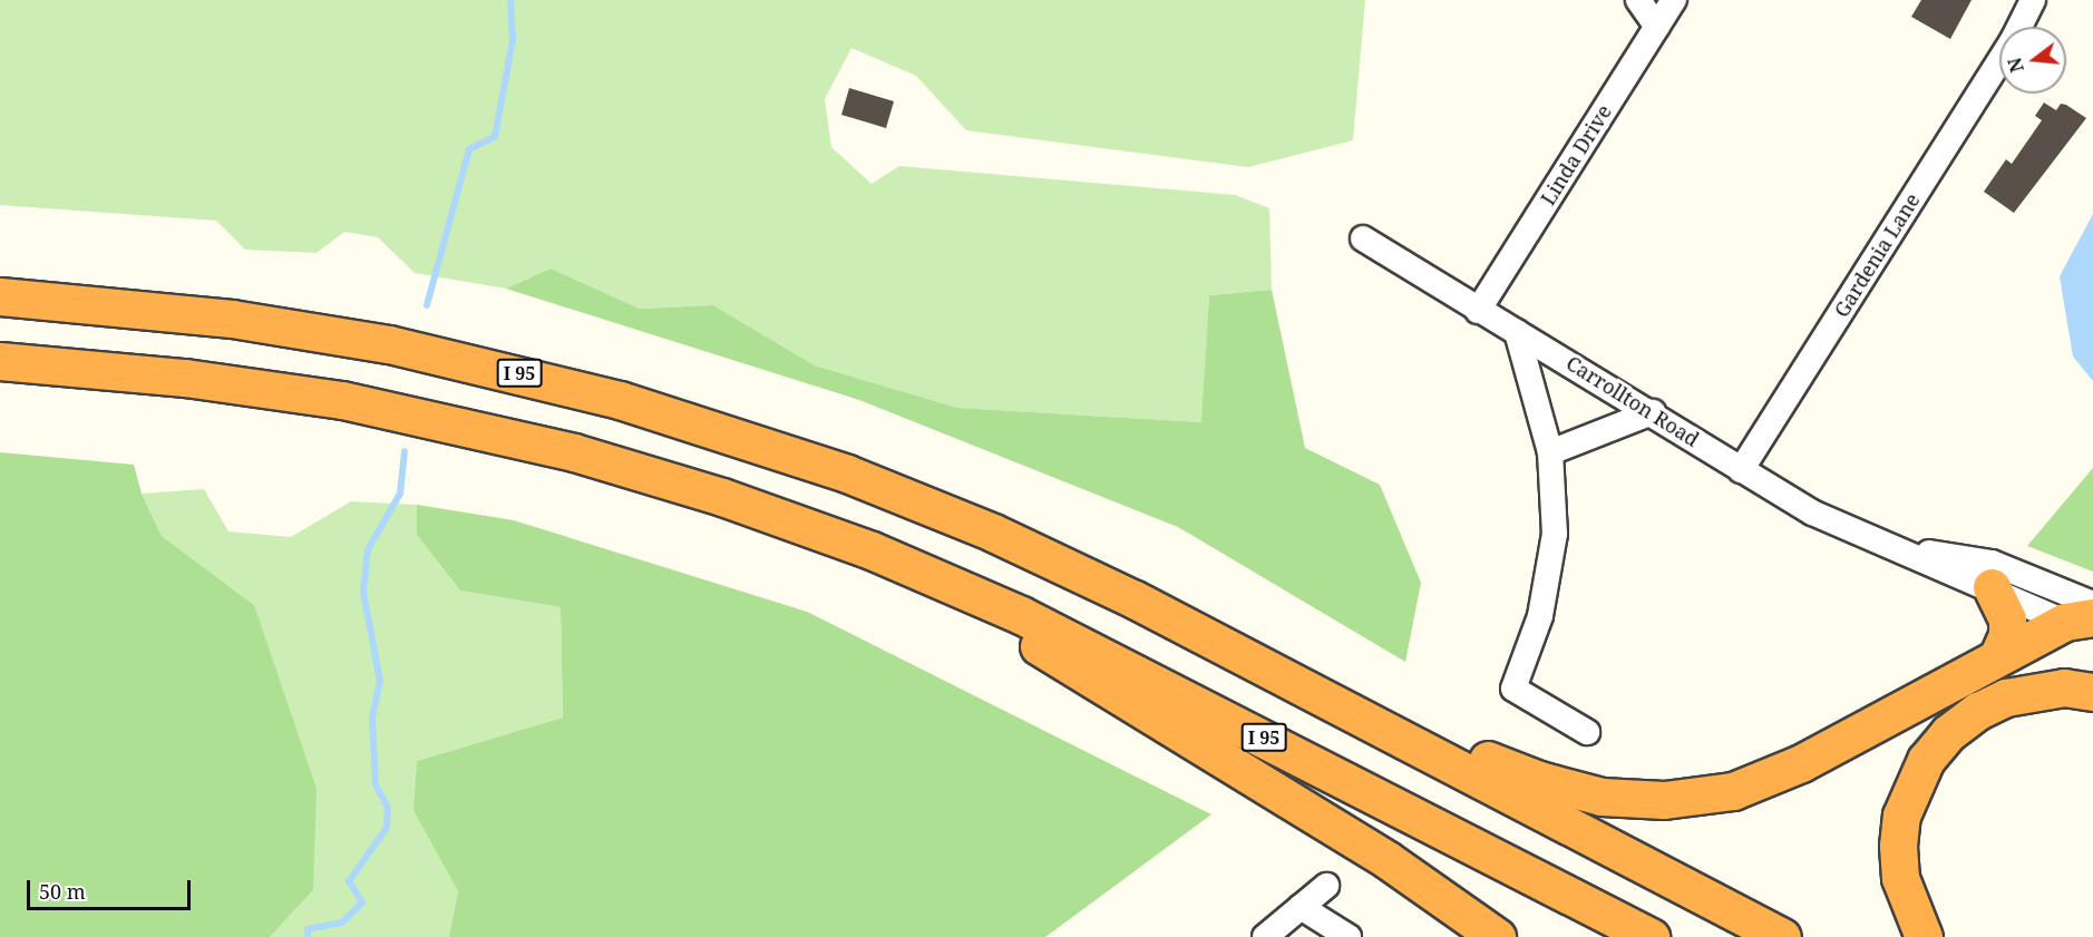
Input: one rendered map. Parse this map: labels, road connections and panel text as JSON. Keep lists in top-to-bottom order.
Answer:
{
  "streets": {
    "highway": ["I 95"],
    "street": ["Linda Drive", "Gardenia Lane", "Carrollton Road"]
  },
  "crossings": [
    ["Linda Drive", "Carrollton Road"],
    ["Gardenia Lane", "Carrollton Road"]
  ],
  "scale_bar": "50 m",
  "north": "left"
}
